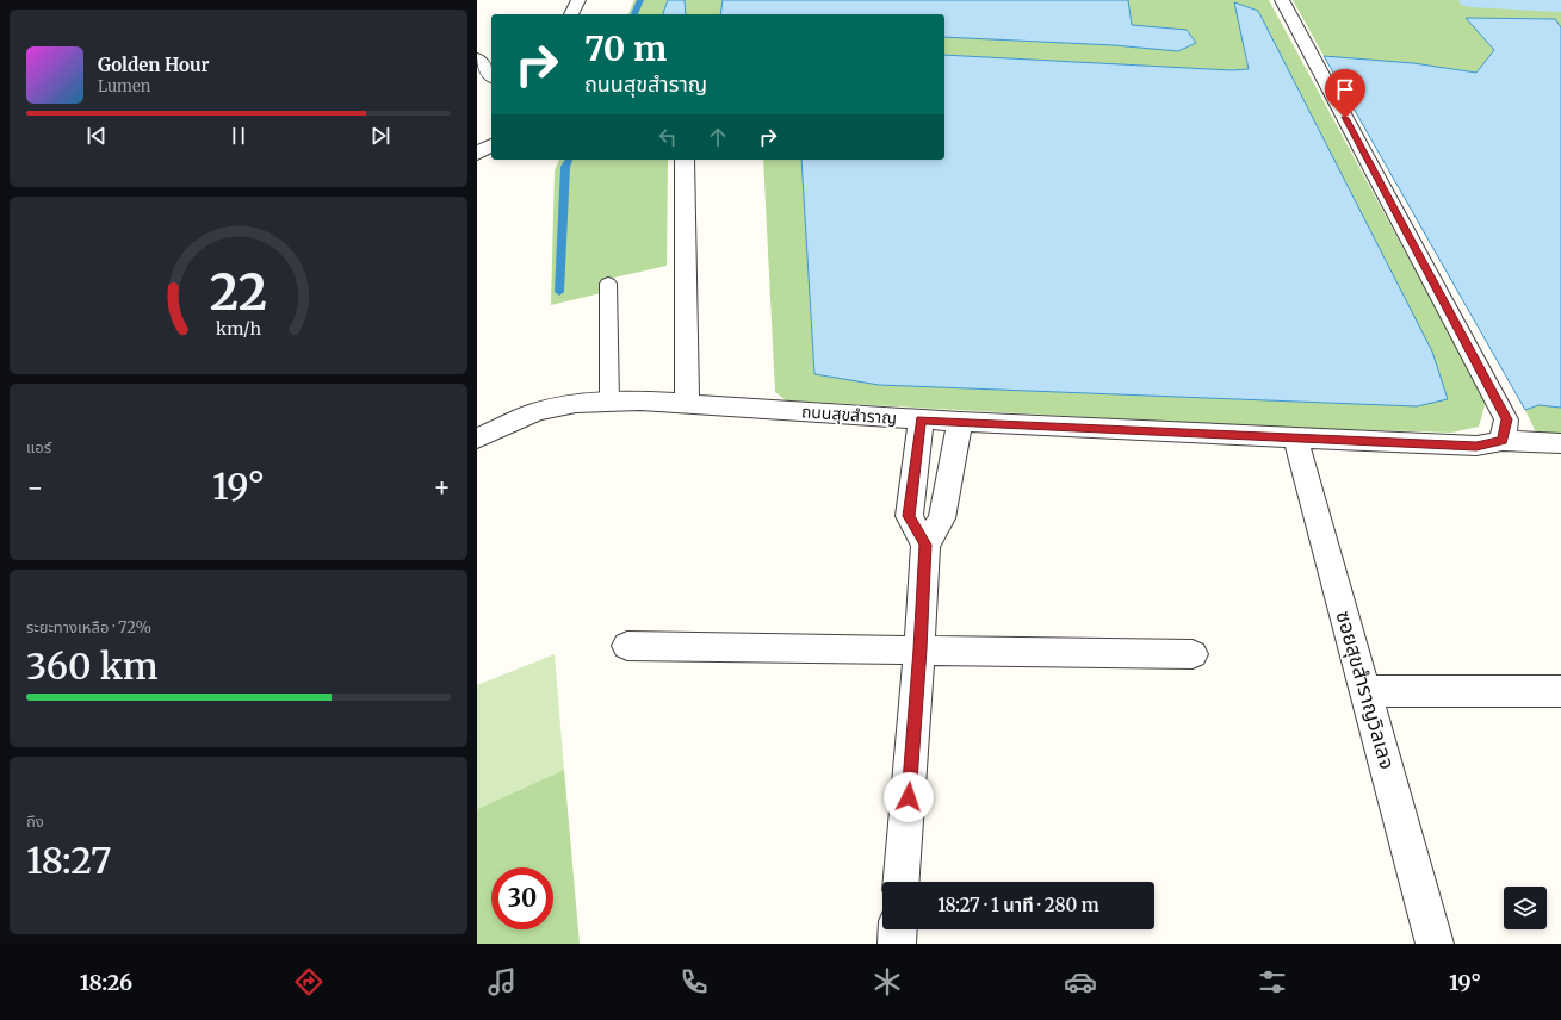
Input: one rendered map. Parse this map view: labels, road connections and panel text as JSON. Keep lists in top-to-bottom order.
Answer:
{
  "streets": {
    "street": ["ถนนสุขสำราญ", "ซอยสุขสำราญวิลเลจ"]
  },
  "crossings": [
    ["ถนนสุขสำราญ", "ซอยสุขสำราญวิลเลจ"]
  ],
  "page": {
    "turn": ["70 m", "ถนนสุขสำราญ"],
    "song": ["Golden Hour", "Lumen"],
    "tile": [
      "แอร์",
      ["ระยะทางเหลือ · 72%", "360 km"],
      ["ถึง", "18:27"]
    ],
    "heat": ["−", "19°", "+"],
    "limit": "30",
    "trip": "18:27 · 1 นาที · 280 m",
    "tabs": ["18:26", "19°"],
    "gauge": ["22", "km/h"]
  }
}
